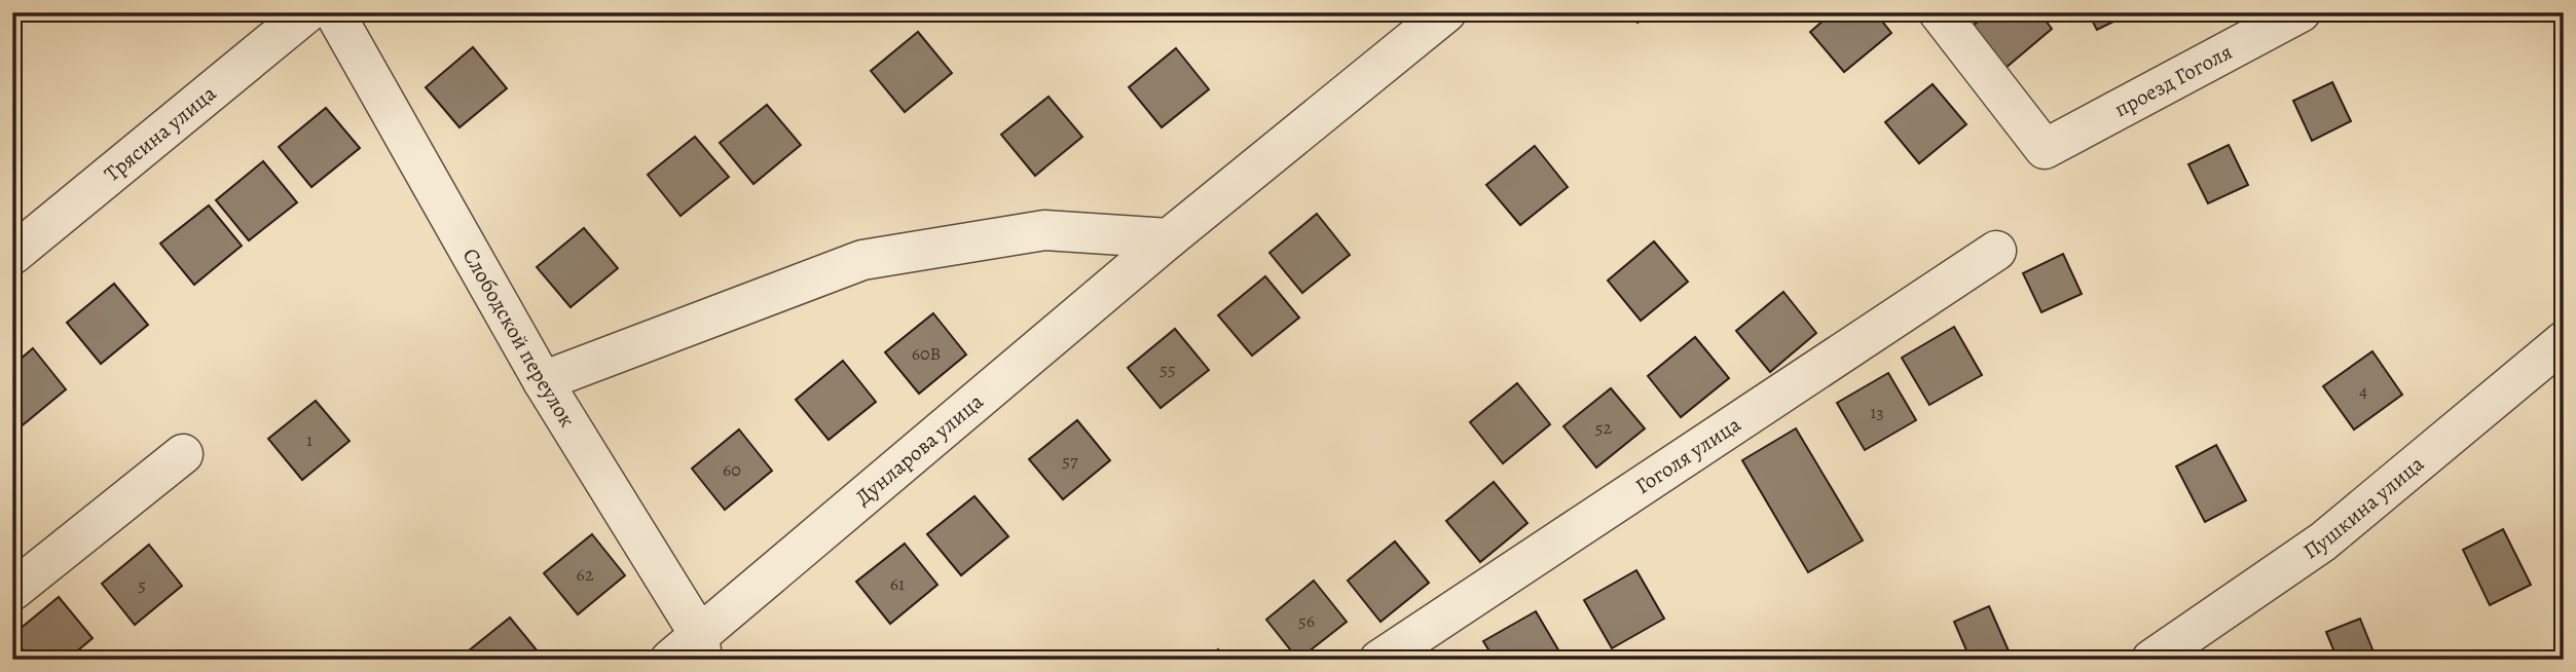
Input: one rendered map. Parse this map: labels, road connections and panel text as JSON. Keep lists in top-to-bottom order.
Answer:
{
  "streets": {
    "street": [
      "проезд Гоголя",
      "Трясина улица",
      "Слободской переулок",
      "Дунларова улица",
      "Гоголя улица",
      "Пушкина улица"
    ]
  },
  "crossings": [
    ["Слободской переулок", "Дунларова улица"]
  ],
  "house_numbers": [
    "60В",
    "55",
    "4",
    "13",
    "52",
    "1",
    "57",
    "60",
    "62",
    "61",
    "5",
    "56"
  ]
}
